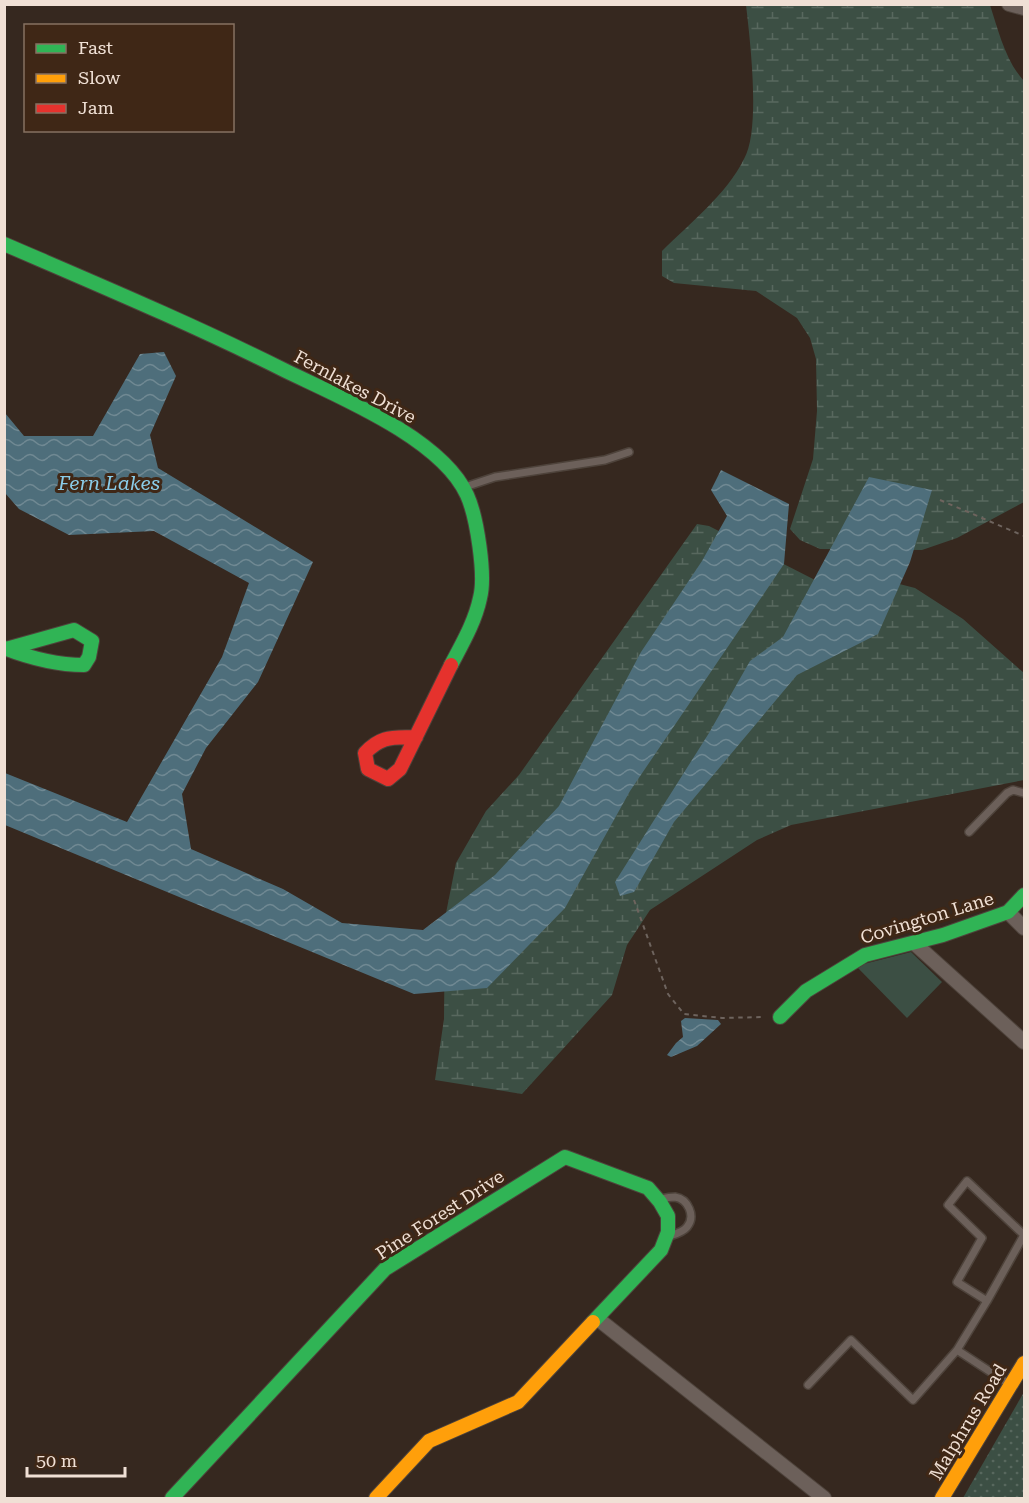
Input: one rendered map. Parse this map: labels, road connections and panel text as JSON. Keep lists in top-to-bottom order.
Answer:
{
  "streets": {
    "street": [
      "Fernlakes Drive",
      "Covington Lane",
      "Pine Forest Drive",
      "Malphrus Road"
    ]
  },
  "water": ["Fern Lakes"],
  "legend": ["Fast", "Slow", "Jam"],
  "scale_bar": "50 m"
}
